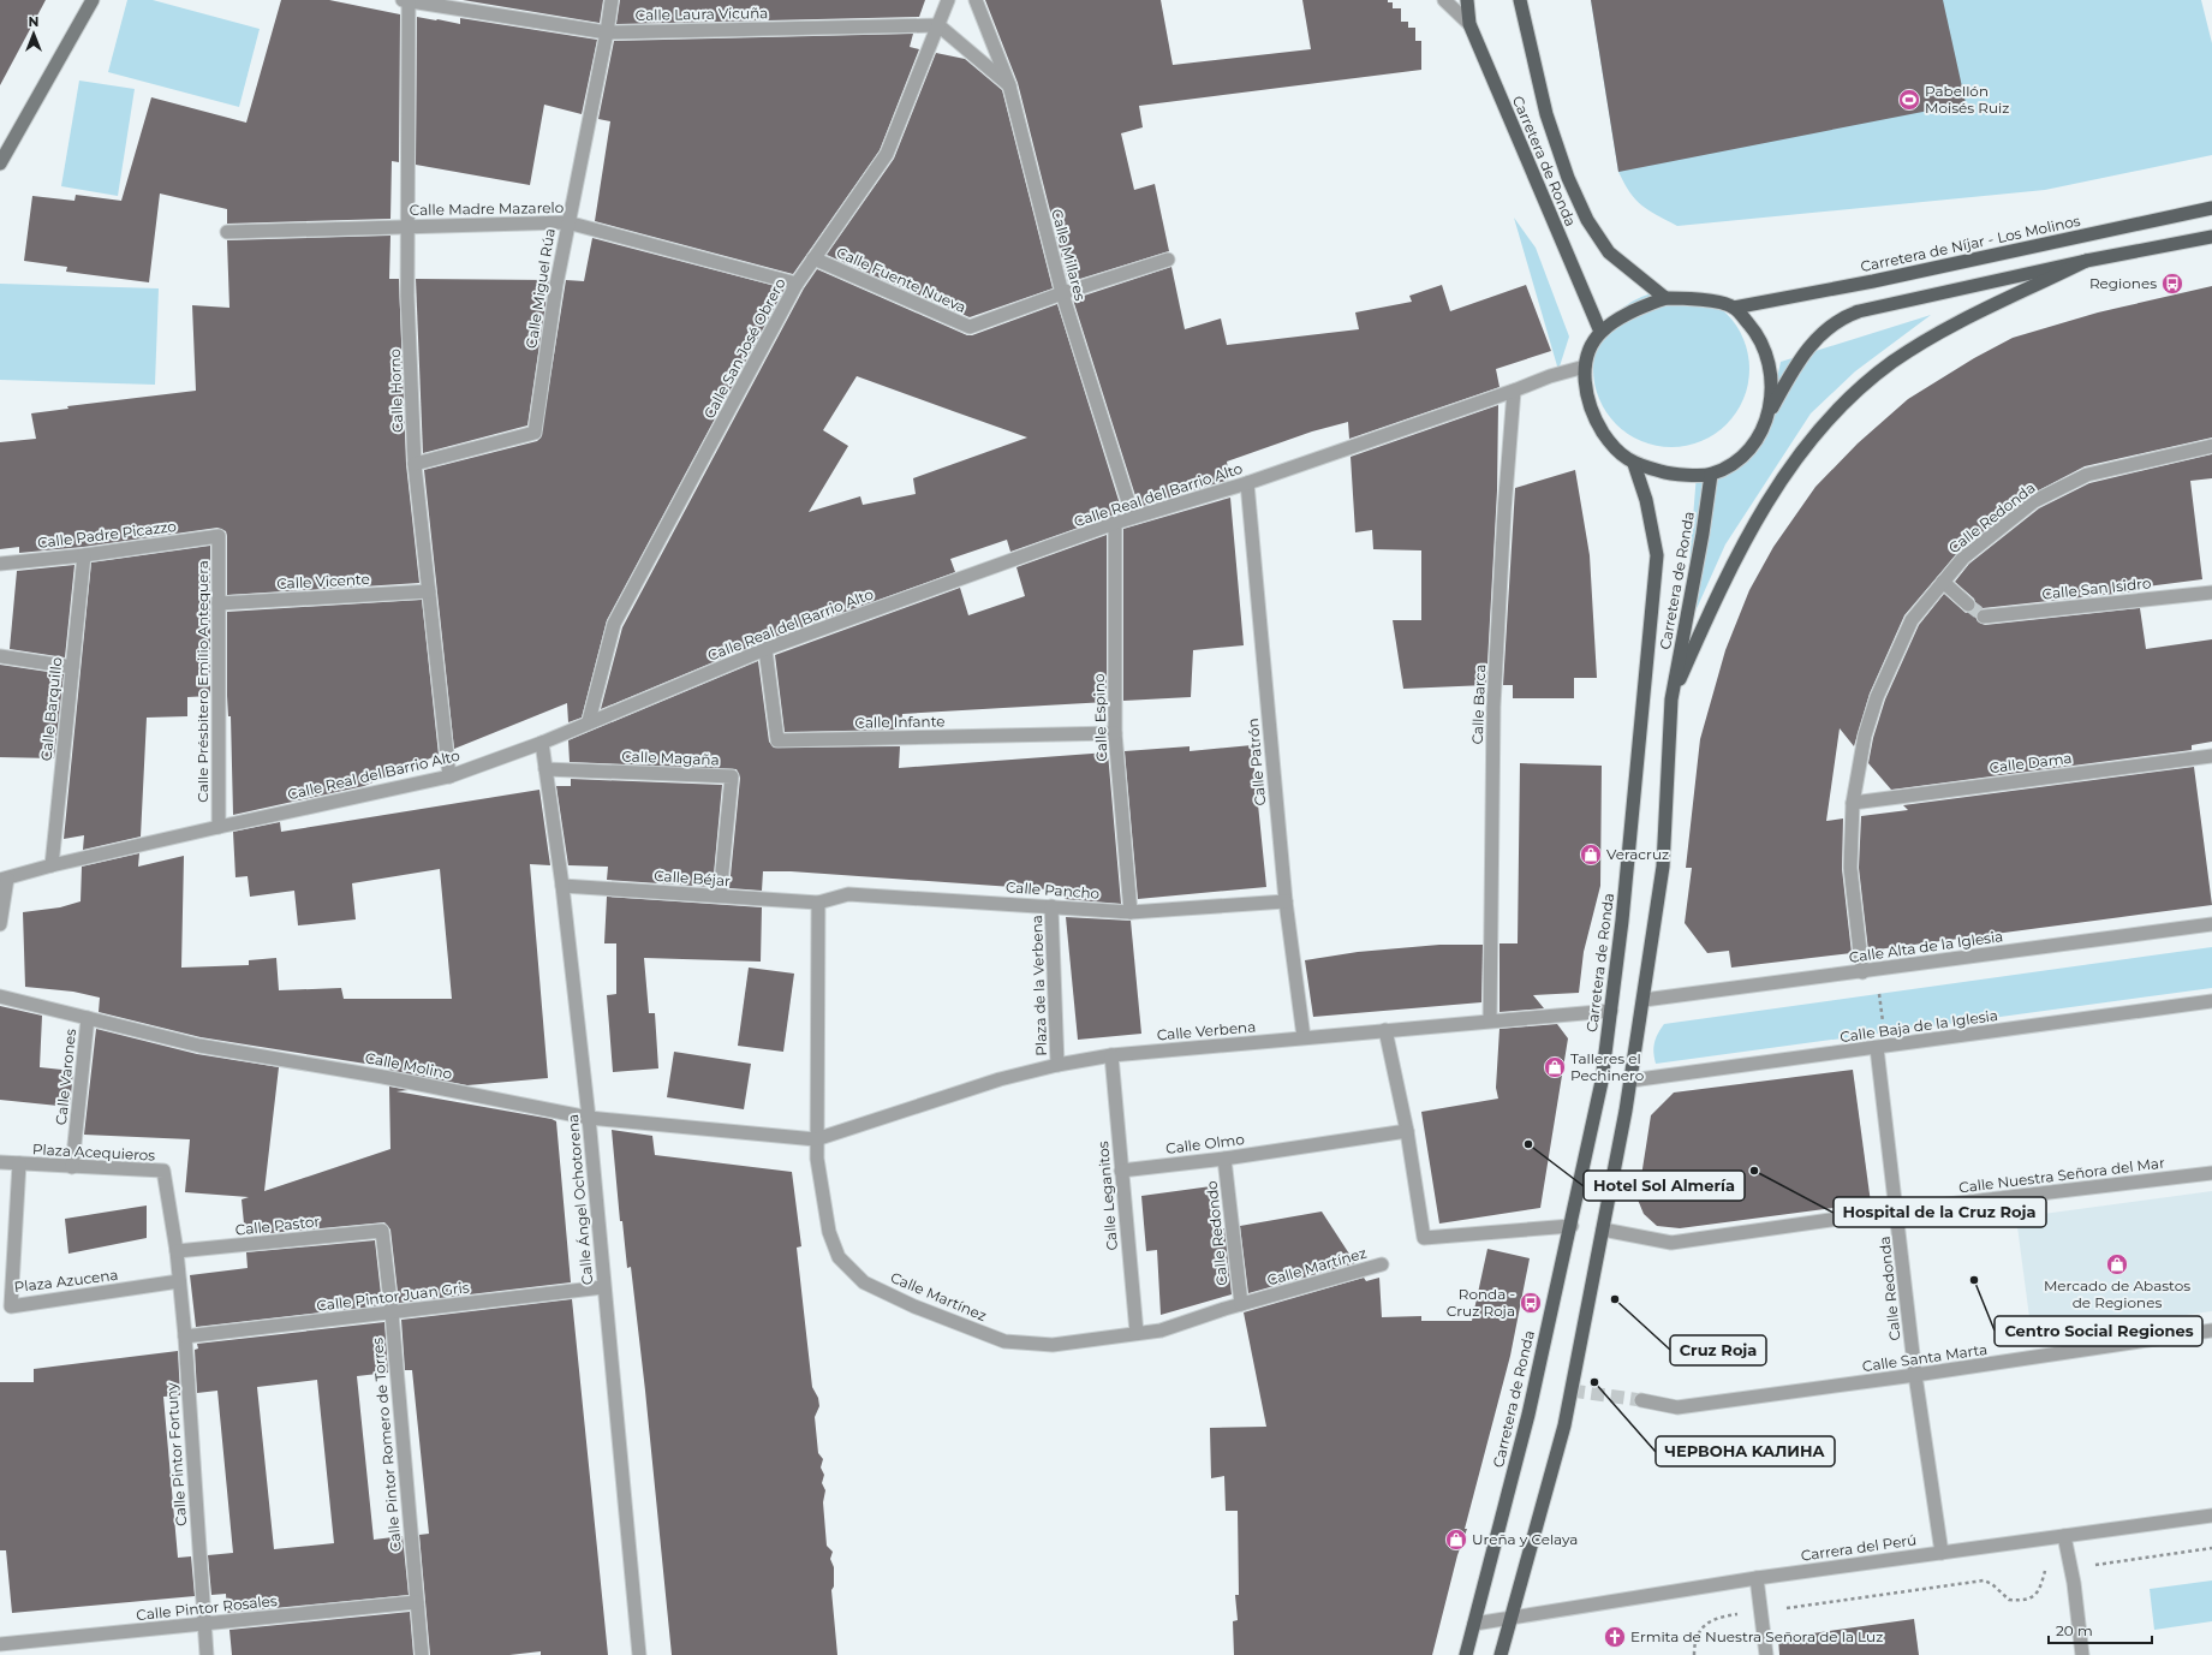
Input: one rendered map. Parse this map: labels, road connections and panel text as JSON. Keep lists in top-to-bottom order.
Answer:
{
  "streets": {
    "main road": ["Carretera de Ronda", "Carretera de Níjar - Los Molinos"],
    "street": [
      "Calle Laura Vicuña",
      "Calle Madre Mazarelo",
      "Calle Millares",
      "Calle Fuente Nueva",
      "Calle Miguel Rúa",
      "Calle San José Obrero",
      "Calle Horno",
      "Calle Real del Barrio Alto",
      "Calle Redonda",
      "Calle Padre Picazzo",
      "Calle Vicente",
      "Calle San Isidro",
      "Calle Présbitero Emilio Antequera",
      "Calle Barca",
      "Calle Barquillo",
      "Calle Espino",
      "Calle Infante",
      "Calle Magaña",
      "Calle Patrón",
      "Calle Dama",
      "Calle Béjar",
      "Calle Pancho",
      "Calle Alta de la Iglesia",
      "Plaza de la Verbena",
      "Calle Baja de la Iglesia",
      "Calle Verbena",
      "Calle Molino",
      "Calle Varones",
      "Calle Olmo",
      "Plaza Acequieros",
      "Calle Nuestra Señora del Mar",
      "Calle Leganitos",
      "Calle Ángel Ochotorena",
      "Calle Pastor",
      "Calle Redondo",
      "Calle Martínez",
      "Plaza Azucena",
      "Calle Pintor Juan Gris",
      "Calle Santa Marta",
      "Calle Pintor Romero de Torres",
      "Calle Pintor Fortuny",
      "Carrera del Perú",
      "Calle Pintor Rosales"
    ]
  },
  "crossings": [
    ["Calle Laura Vicuña", "Calle Miguel Rúa"],
    ["Calle Laura Vicuña", "Calle San José Obrero"],
    ["Calle Laura Vicuña", "Calle Horno"],
    ["Carretera de Ronda", "Calle Alta de la Iglesia"],
    ["Carretera de Ronda", "Calle Baja de la Iglesia"],
    ["Carretera de Ronda", "Calle Verbena"],
    ["Carretera de Ronda", "Calle Nuestra Señora del Mar"],
    ["Carretera de Ronda", "Carrera del Perú"],
    ["Calle Madre Mazarelo", "Calle Miguel Rúa"],
    ["Calle Madre Mazarelo", "Calle San José Obrero"],
    ["Calle Madre Mazarelo", "Calle Horno"],
    ["Calle Millares", "Calle Fuente Nueva"],
    ["Calle Millares", "Calle Real del Barrio Alto"],
    ["Calle Fuente Nueva", "Calle San José Obrero"],
    ["Calle Miguel Rúa", "Calle Horno"],
    ["Calle San José Obrero", "Calle Real del Barrio Alto"],
    ["Calle Horno", "Calle Real del Barrio Alto"],
    ["Calle Horno", "Calle Vicente"],
    ["Calle Real del Barrio Alto", "Calle Présbitero Emilio Antequera"],
    ["Calle Real del Barrio Alto", "Calle Barca"],
    ["Calle Real del Barrio Alto", "Calle Barquillo"],
    ["Calle Real del Barrio Alto", "Calle Espino"],
    ["Calle Real del Barrio Alto", "Calle Infante"],
    ["Calle Real del Barrio Alto", "Calle Patrón"],
    ["Calle Real del Barrio Alto", "Calle Ángel Ochotorena"],
    ["Calle Redonda", "Calle Dama"],
    ["Calle Redonda", "Calle Alta de la Iglesia"],
    ["Calle Redonda", "Calle Baja de la Iglesia"],
    ["Calle Redonda", "Calle Nuestra Señora del Mar"],
    ["Calle Redonda", "Calle Santa Marta"],
    ["Calle Redonda", "Carrera del Perú"],
    ["Calle Padre Picazzo", "Calle Présbitero Emilio Antequera"],
    ["Calle Padre Picazzo", "Calle Barquillo"],
    ["Calle Vicente", "Calle Présbitero Emilio Antequera"],
    ["Calle Barca", "Calle Verbena"],
    ["Calle Espino", "Calle Infante"],
    ["Calle Espino", "Calle Pancho"],
    ["Calle Magaña", "Calle Béjar"],
    ["Calle Magaña", "Calle Ángel Ochotorena"],
    ["Calle Patrón", "Calle Pancho"],
    ["Calle Patrón", "Calle Verbena"],
    ["Calle Béjar", "Calle Pancho"],
    ["Calle Béjar", "Calle Ángel Ochotorena"],
    ["Calle Béjar", "Calle Martínez"],
    ["Calle Pancho", "Plaza de la Verbena"],
    ["Calle Pancho", "Calle Martínez"],
    ["Plaza de la Verbena", "Calle Verbena"],
    ["Calle Verbena", "Calle Molino"],
    ["Calle Verbena", "Calle Leganitos"],
    ["Calle Verbena", "Calle Martínez"],
    ["Calle Molino", "Calle Varones"],
    ["Calle Molino", "Calle Ángel Ochotorena"],
    ["Calle Molino", "Calle Martínez"],
    ["Calle Varones", "Plaza Acequieros"],
    ["Calle Olmo", "Calle Leganitos"],
    ["Calle Olmo", "Calle Redondo"],
    ["Plaza Acequieros", "Calle Pastor"],
    ["Plaza Acequieros", "Plaza Azucena"],
    ["Plaza Acequieros", "Calle Pintor Fortuny"],
    ["Calle Leganitos", "Calle Martínez"],
    ["Calle Ángel Ochotorena", "Calle Pintor Juan Gris"],
    ["Calle Pastor", "Calle Pintor Romero de Torres"],
    ["Calle Pastor", "Calle Pintor Fortuny"],
    ["Calle Redondo", "Calle Martínez"],
    ["Plaza Azucena", "Calle Pintor Fortuny"],
    ["Calle Pintor Juan Gris", "Calle Pintor Romero de Torres"],
    ["Calle Pintor Juan Gris", "Calle Pintor Fortuny"],
    ["Calle Pintor Romero de Torres", "Calle Pintor Rosales"],
    ["Calle Pintor Fortuny", "Calle Pintor Rosales"]
  ],
  "places": {
    "sports": ["Pabellón Moisés Ruiz"],
    "bus stop": ["Regiones", "Ronda - Cruz Roja"],
    "shop": [
      "Veracruz",
      "Talleres el Pechinero",
      "Mercado de Abastos de Regiones",
      "Ureña y Celaya"
    ],
    "other": [
      "Hotel Sol Almería",
      "Hospital de la Cruz Roja",
      "Centro Social Regiones",
      "Cruz Roja",
      "ЧЕРВOHA KAЛИHA"
    ],
    "church": ["Ermita de Nuestra Señora de la Luz"]
  },
  "scale_bar": "20 m",
  "north": "top"
}
